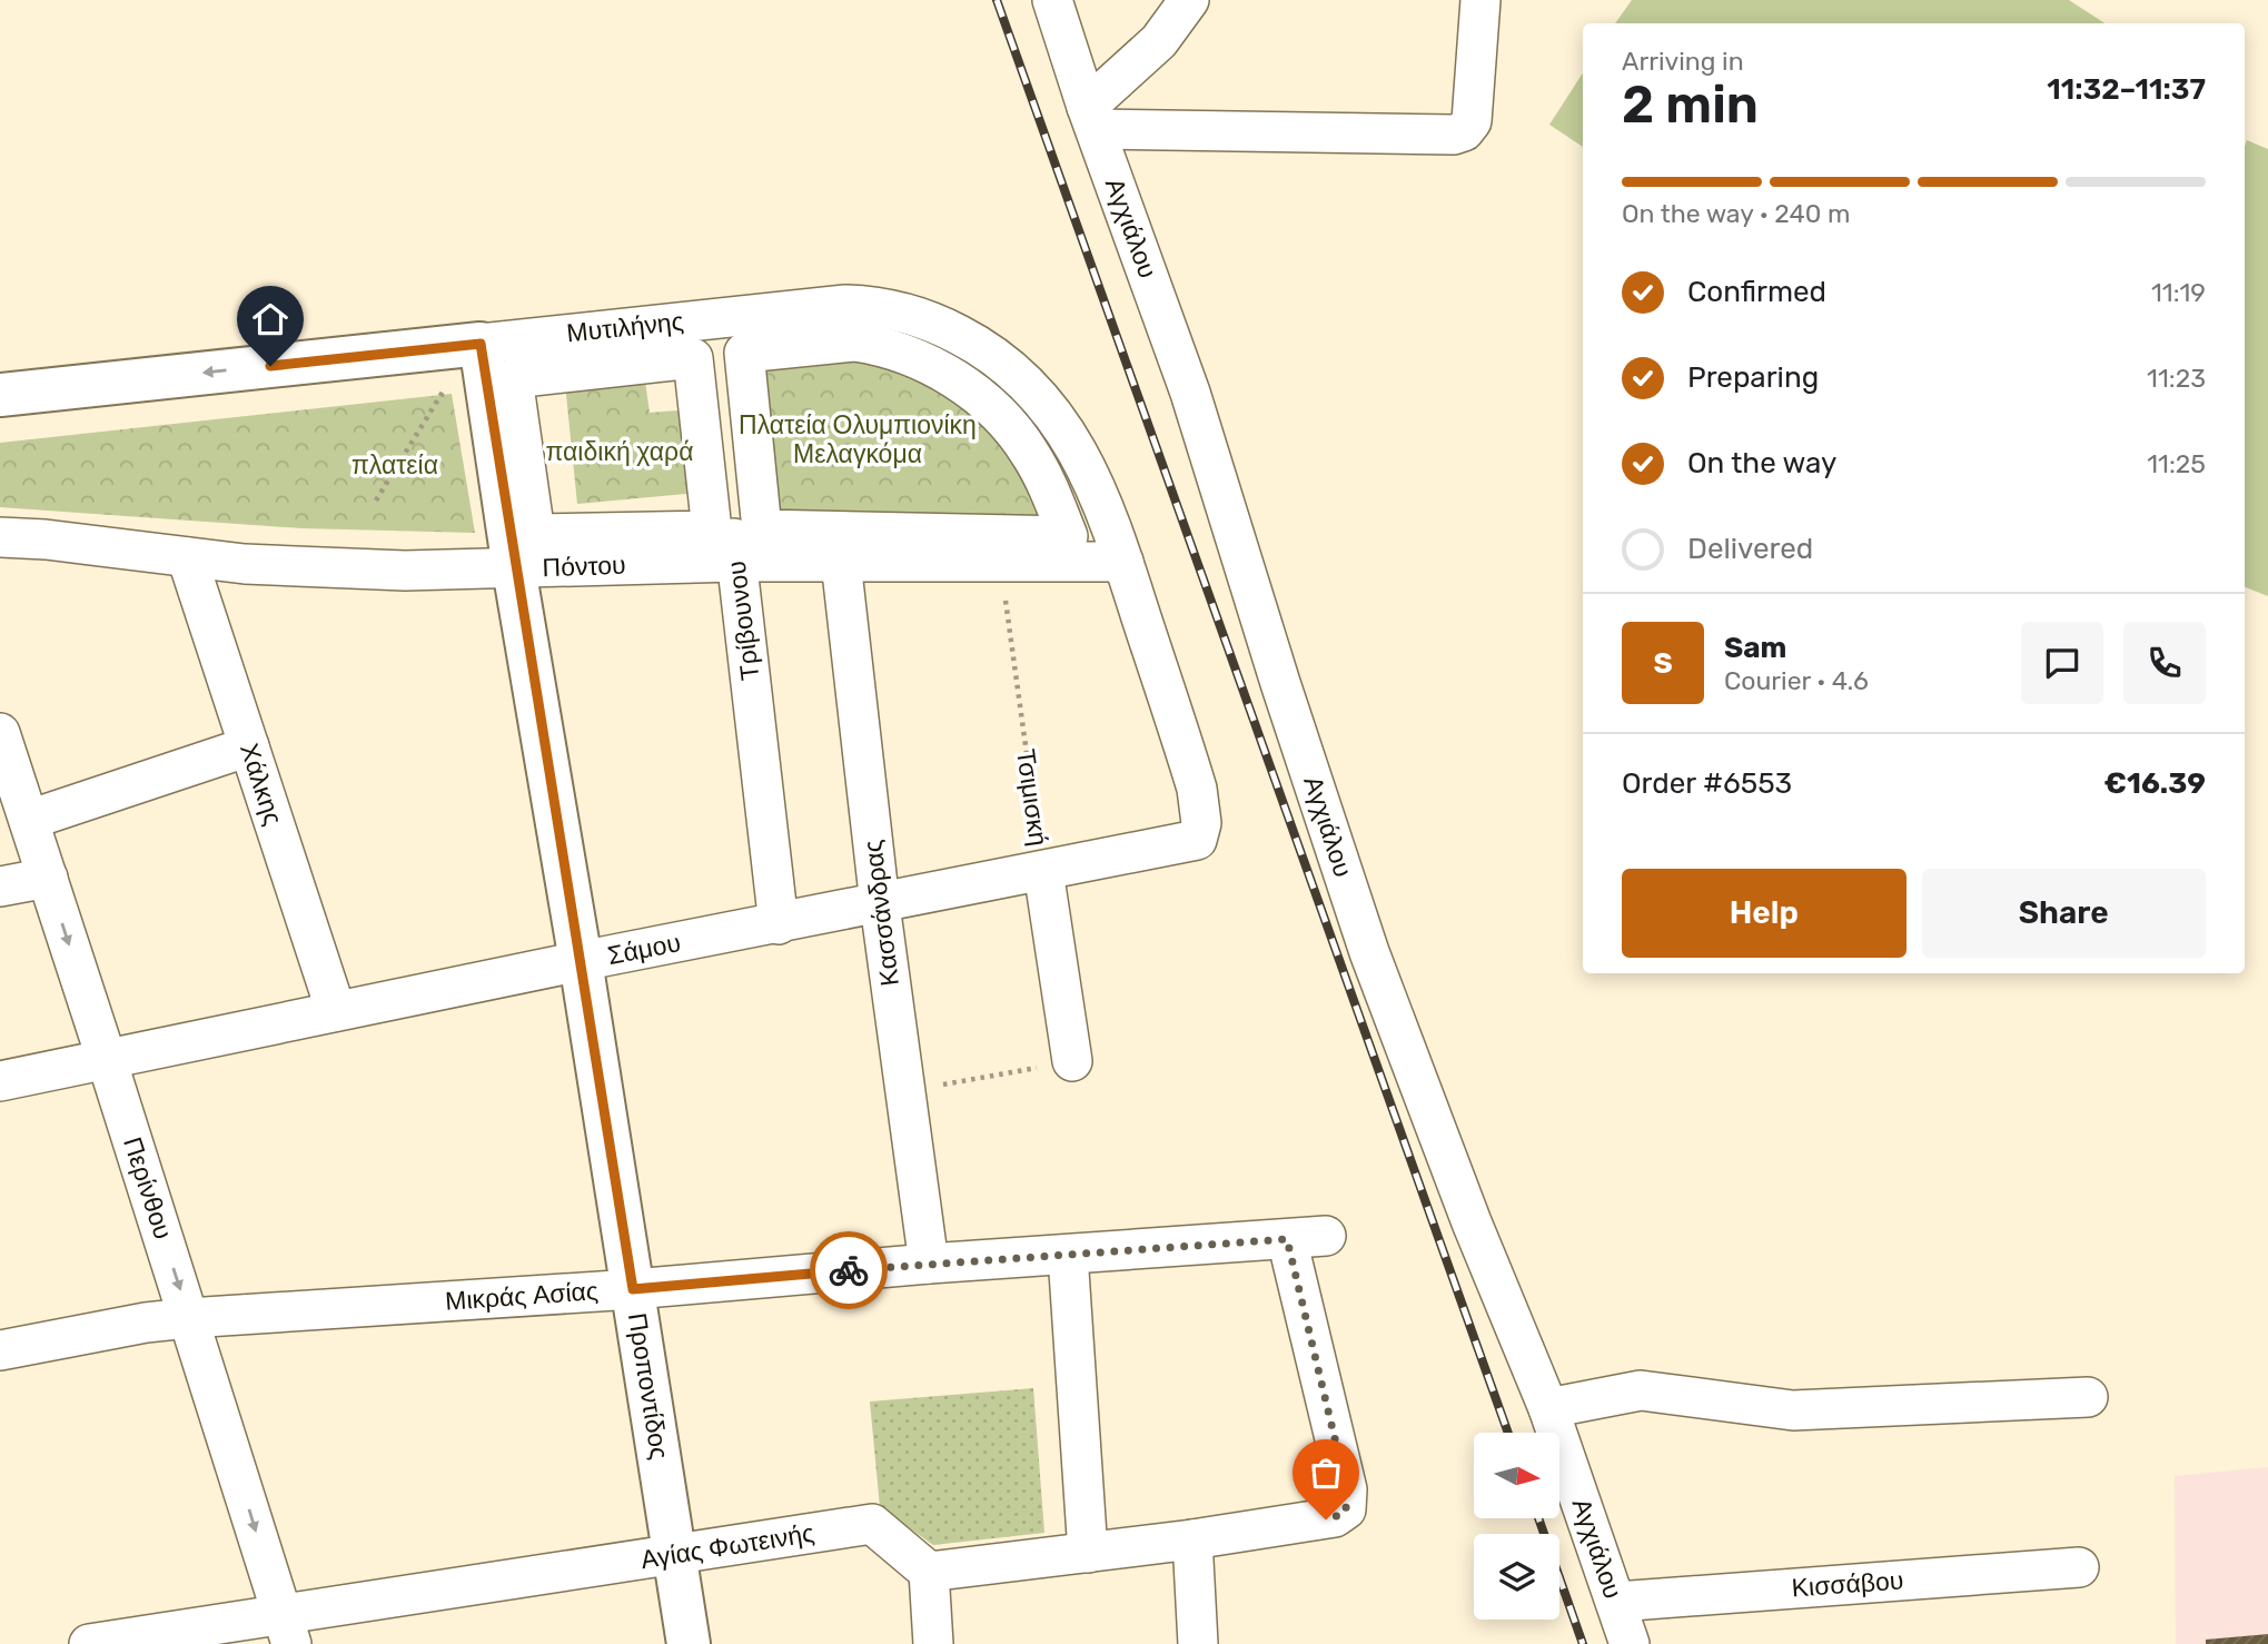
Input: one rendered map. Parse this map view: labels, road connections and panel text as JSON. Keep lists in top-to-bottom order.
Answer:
{
  "streets": {
    "street": [
      "Αγχιάλου",
      "Μυτιλήνης",
      "Πόντου",
      "Τρίβουνου",
      "Χάλκης",
      "Τσιμισκή",
      "Κασσάνδρας",
      "Σάμου",
      "Περίνθου",
      "Μικράς Ασίας",
      "Προποντίδος",
      "Αγίας Φωτεινής",
      "Κισσάβου"
    ]
  },
  "crossings": [
    ["Αγχιάλου", "Κισσάβου"],
    ["Μυτιλήνης", "Πόντου"],
    ["Μυτιλήνης", "Τρίβουνου"],
    ["Μυτιλήνης", "Σάμου"],
    ["Μυτιλήνης", "Προποντίδος"],
    ["Πόντου", "Τρίβουνου"],
    ["Πόντου", "Χάλκης"],
    ["Πόντου", "Τσιμισκή"],
    ["Πόντου", "Κασσάνδρας"],
    ["Πόντου", "Προποντίδος"],
    ["Τρίβουνου", "Σάμου"],
    ["Χάλκης", "Σάμου"],
    ["Τσιμισκή", "Σάμου"],
    ["Κασσάνδρας", "Σάμου"],
    ["Κασσάνδρας", "Μικράς Ασίας"],
    ["Σάμου", "Περίνθου"],
    ["Σάμου", "Προποντίδος"],
    ["Περίνθου", "Μικράς Ασίας"],
    ["Περίνθου", "Αγίας Φωτεινής"],
    ["Μικράς Ασίας", "Προποντίδος"],
    ["Προποντίδος", "Αγίας Φωτεινής"]
  ],
  "one_way": ["Περίνθου"],
  "parks": ["Πλατεία Ολυμπιονίκη Μελαγκόμα", "παιδική χαρά", "πλατεία"],
  "north": "right",
  "page": {
    "heading": ["2 min", "Arriving in", "11:32–11:37"],
    "panel": [
      "Sam",
      "Courier · 4.6",
      "Order #6553",
      "€16.39"
    ],
    "bar": "On the way · 240 m",
    "list": [
      ["Confirmed", "11:19"],
      ["Preparing", "11:23"],
      ["On the way", "11:25"],
      "Delivered"
    ],
    "round": "S",
    "buttons": ["Help", "Share"]
  }
}
